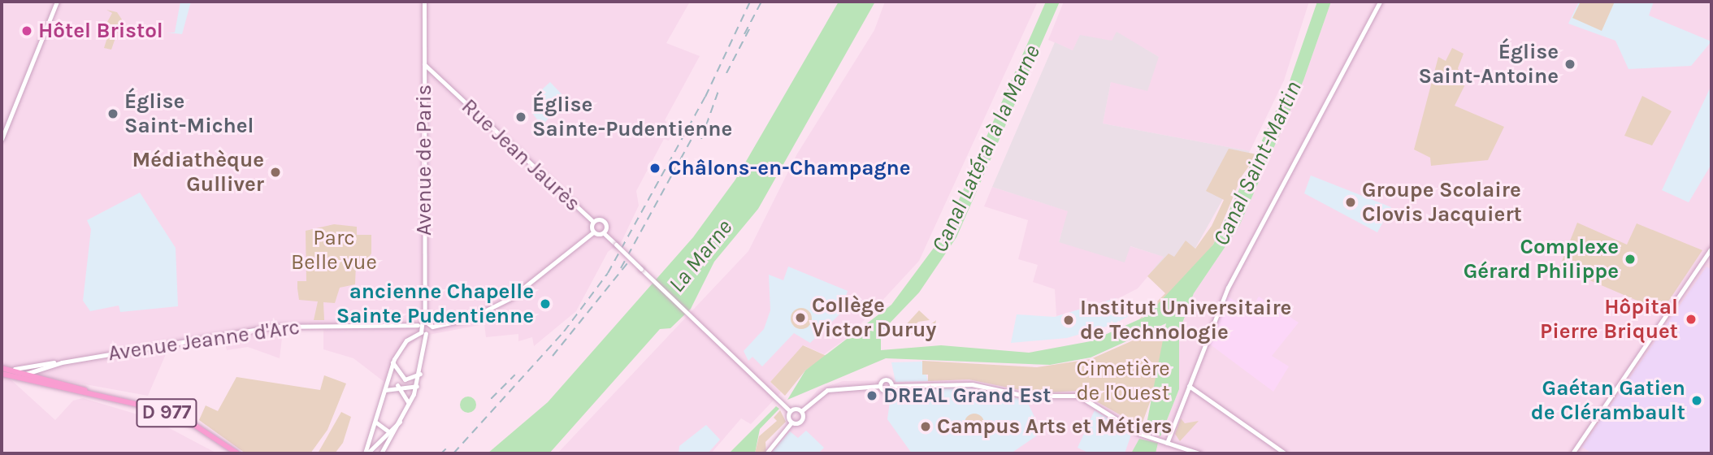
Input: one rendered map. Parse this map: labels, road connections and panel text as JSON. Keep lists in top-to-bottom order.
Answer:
{
  "streets": {
    "main road": [
      "Rue Jean Jaurès",
      "Avenue de Paris",
      "Avenue Jeanne d'Arc",
      "D 977"
    ]
  },
  "crossings": [
    ["Rue Jean Jaurès", "Avenue de Paris"],
    ["Avenue Jeanne d'Arc", "D 977"]
  ],
  "water": ["Canal Latéral à la Marne", "Canal Saint-Martin", "La Marne"],
  "parks": ["Parc Belle vue", "Cimetière de l'Ouest"],
  "places": [
    "Hôtel Bristol",
    "Église Saint-Antoine",
    "Église Saint-Michel",
    "Église Sainte-Pudentienne",
    "Châlons-en-Champagne",
    "Médiathèque Gulliver",
    "Groupe Scolaire Clovis Jacquiert",
    "Complexe Gérard Philippe",
    "ancienne Chapelle Sainte Pudentienne",
    "Collège Victor Duruy",
    "Hôpital Pierre Briquet",
    "Institut Universitaire de Technologie",
    "DREAL Grand Est",
    "Gaétan Gatien de Clérambault",
    "Campus Arts et Métiers"
  ]
}
